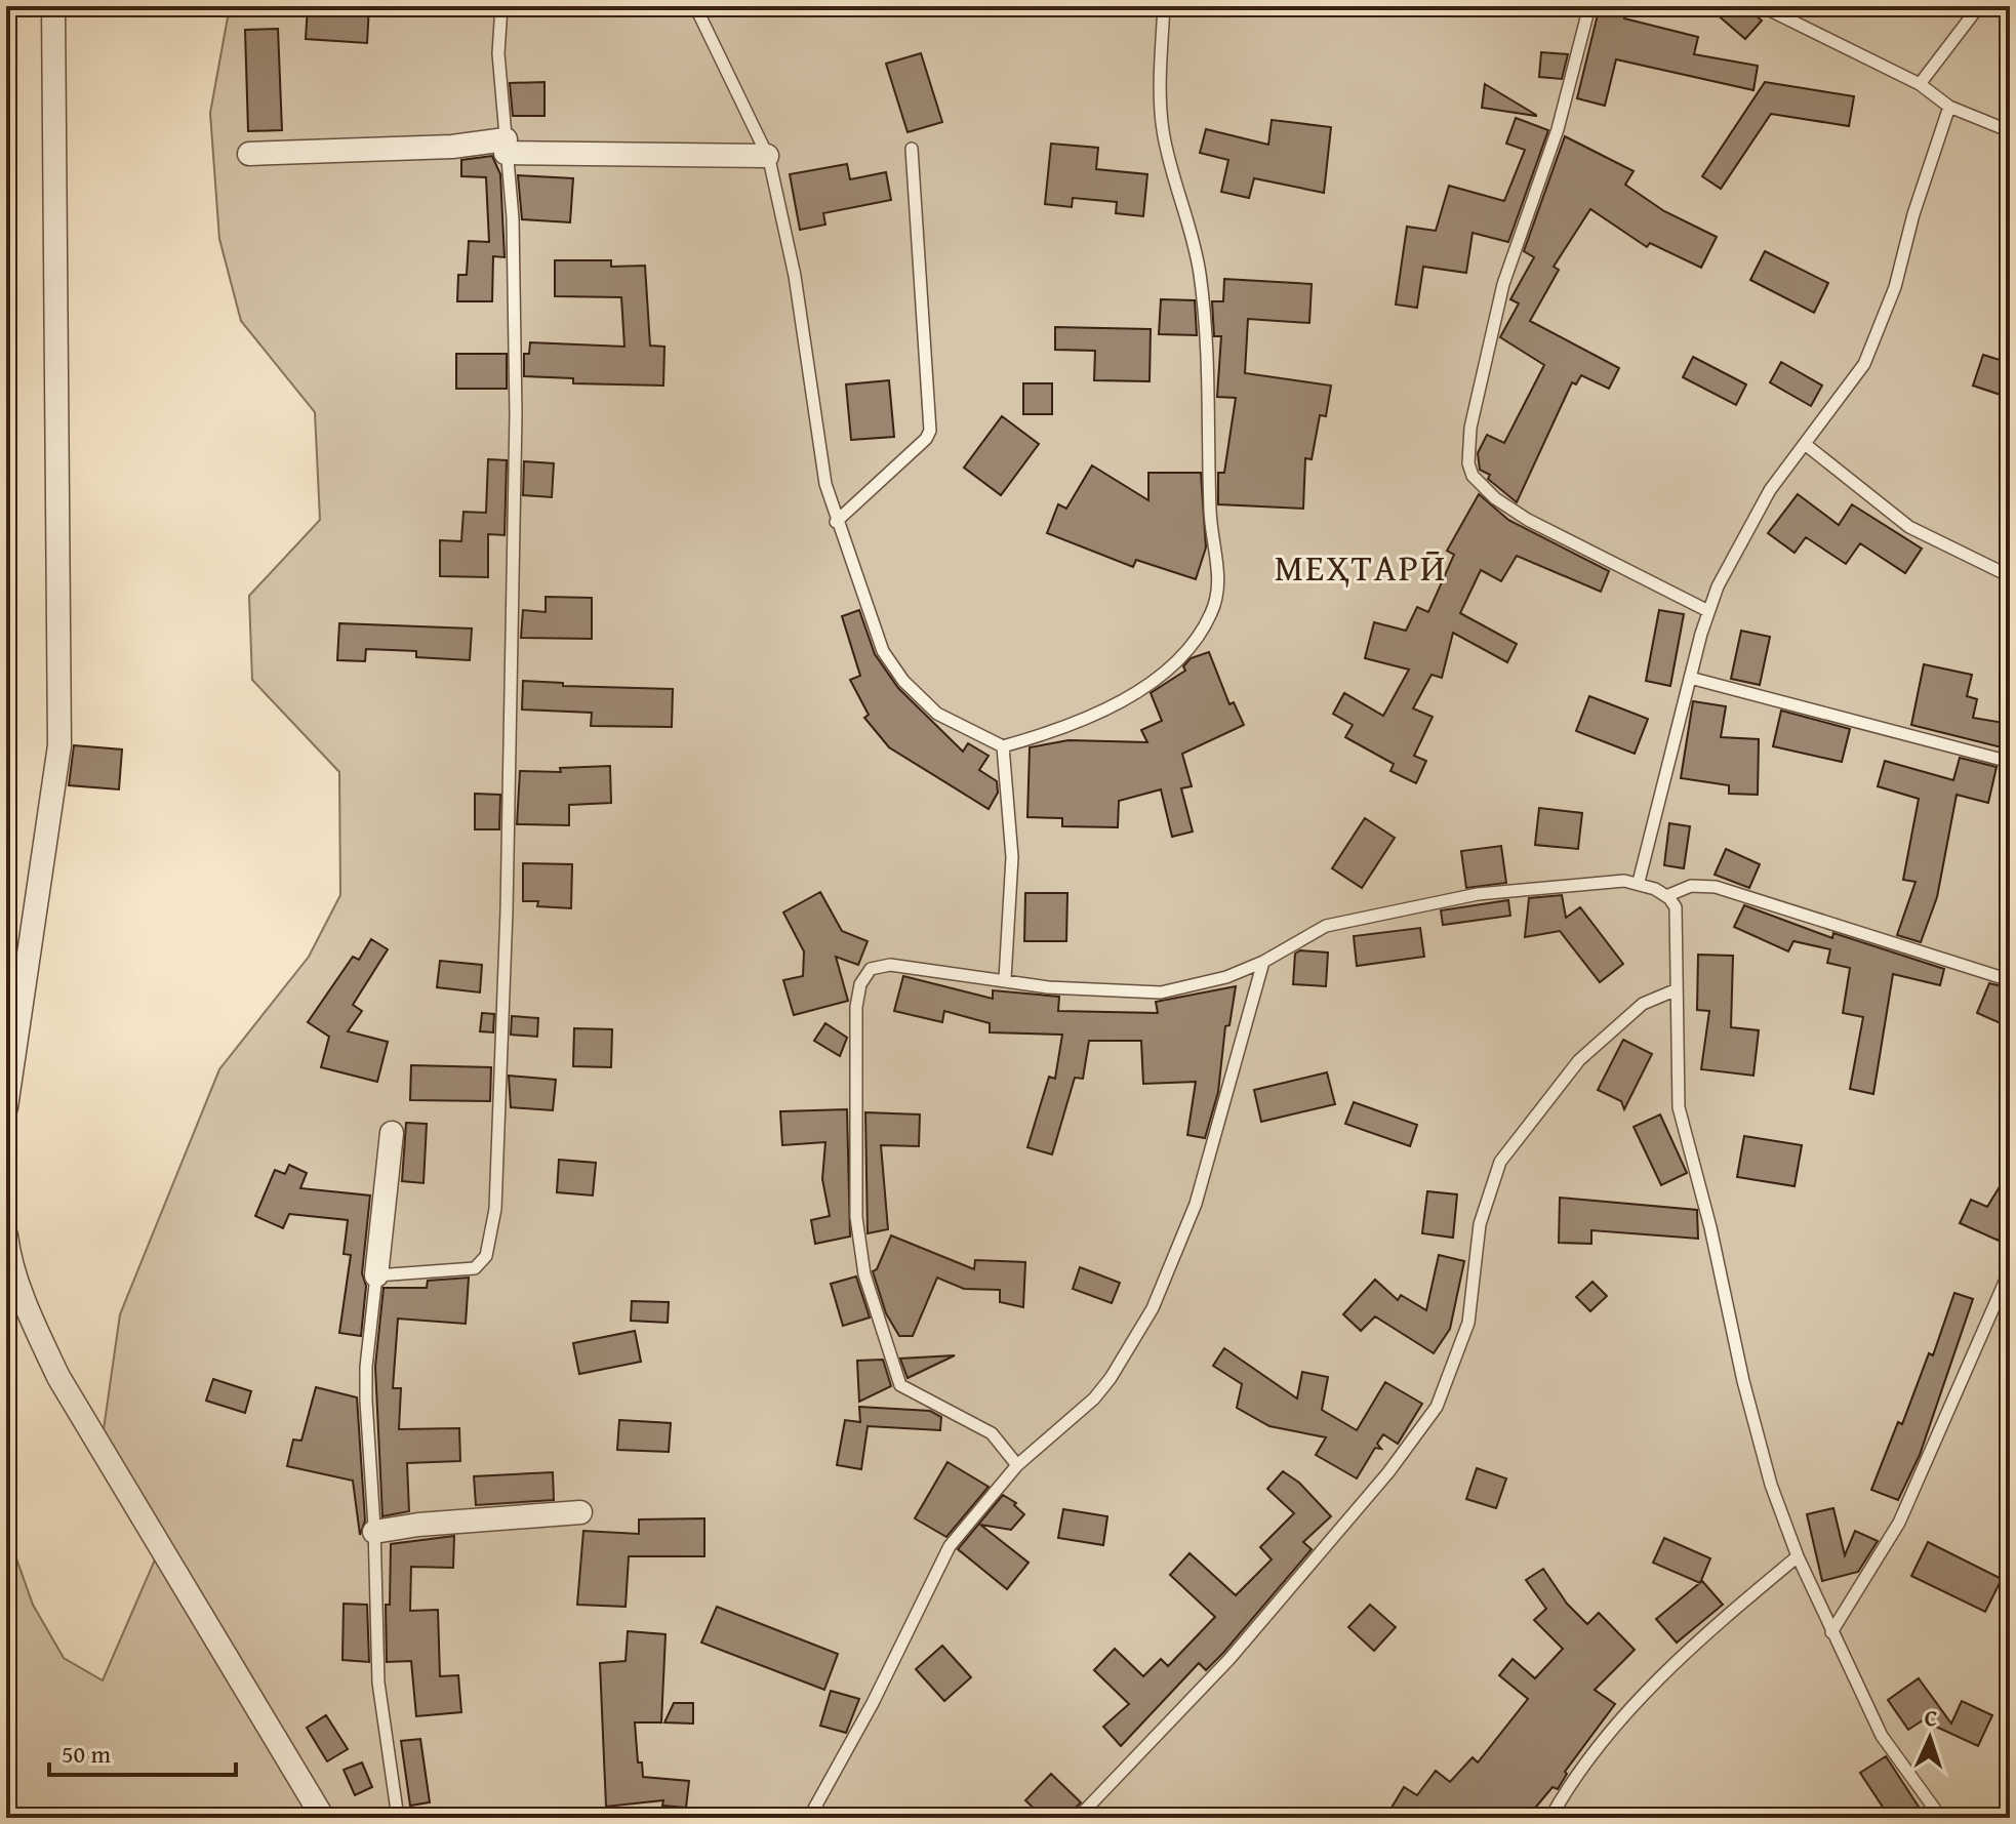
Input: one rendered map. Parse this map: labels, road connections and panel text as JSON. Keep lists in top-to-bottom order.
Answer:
{
  "districts": ["МЕҲТАРӢ"],
  "scale_bar": "50 m",
  "north": "top"
}
